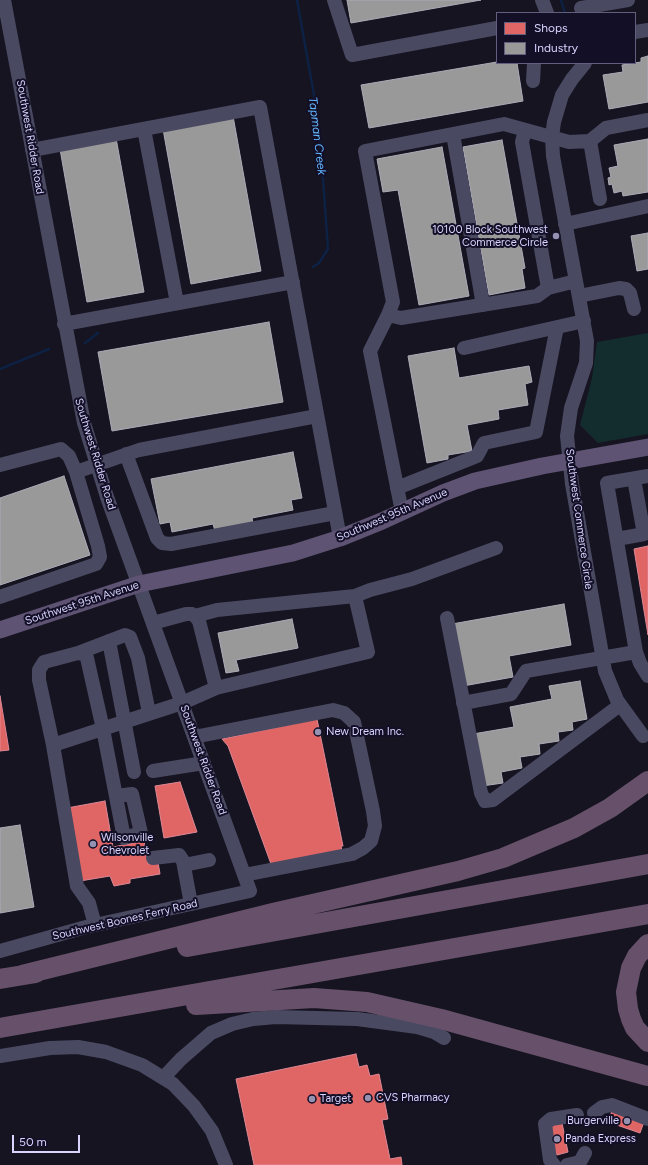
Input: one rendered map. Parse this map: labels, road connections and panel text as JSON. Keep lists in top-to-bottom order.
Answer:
{
  "streets": {
    "main road": ["Southwest 95th Avenue"],
    "street": ["Southwest Ridder Road", "Southwest Commerce Circle", "Southwest Boones Ferry Road"]
  },
  "crossings": [
    ["Southwest Ridder Road", "Southwest 95th Avenue"],
    ["Southwest Ridder Road", "Southwest Boones Ferry Road"],
    ["Southwest 95th Avenue", "Southwest Commerce Circle"]
  ],
  "water": ["Tapman Creek"],
  "places": [
    "10100 Block Southwest Commerce Circle",
    "New Dream Inc.",
    "Wilsonville Chevrolet",
    "CVS Pharmacy",
    "Target",
    "Burgerville",
    "Panda Express"
  ],
  "legend": ["Shops", "Industry"],
  "scale_bar": "50 m"
}
